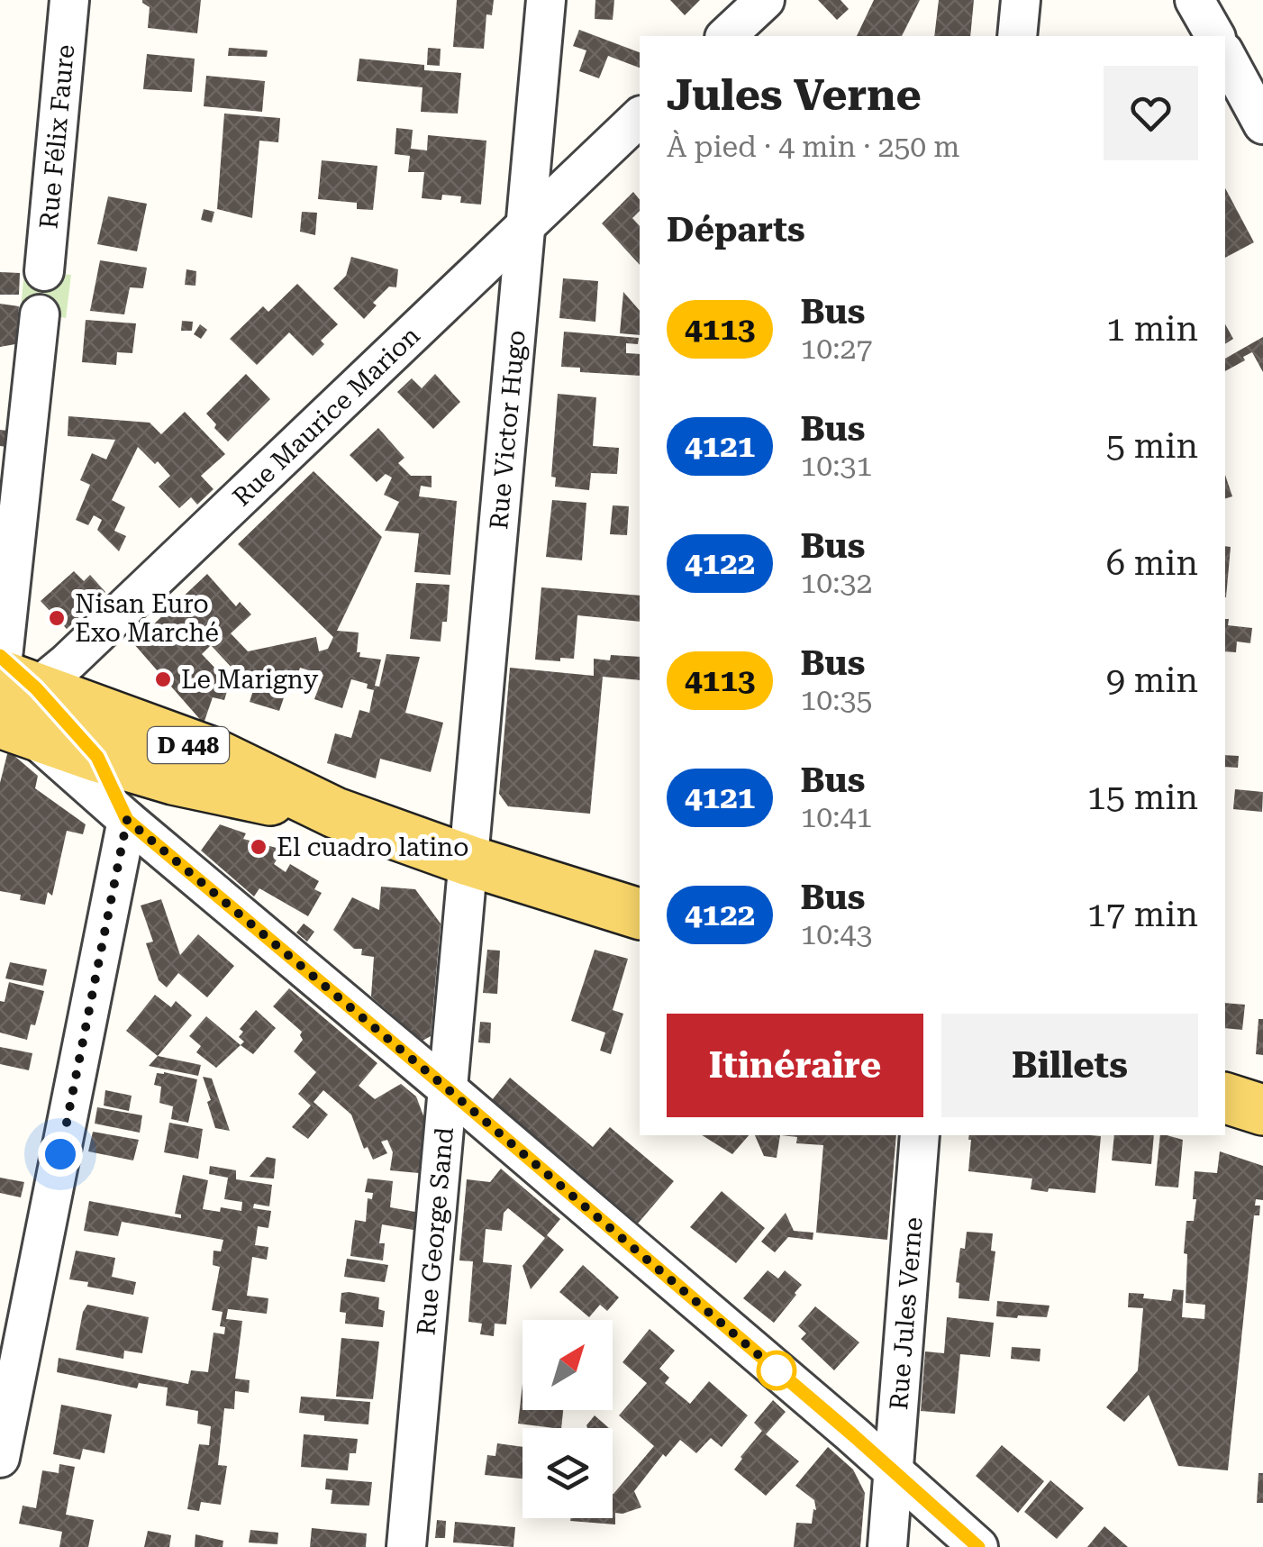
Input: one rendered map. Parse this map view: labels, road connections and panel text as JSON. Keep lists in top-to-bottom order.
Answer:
{
  "streets": {
    "main road": ["D 448"],
    "street": [
      "Rue Félix Faure",
      "Rue Maurice Marion",
      "Rue Victor Hugo",
      "Rue George Sand",
      "Rue Jules Verne"
    ]
  },
  "crossings": [
    ["Rue Maurice Marion", "Rue Victor Hugo"],
    ["Rue Maurice Marion", "D 448"],
    ["Rue Victor Hugo", "D 448"],
    ["Rue Victor Hugo", "Rue George Sand"],
    ["D 448", "Rue George Sand"]
  ],
  "places": ["Nisan Euro Exo Marché", "Le Marigny", "El cuadro latino"],
  "lines": ["bus line 4113"],
  "north": "top right",
  "page": {
    "heading": [
      ["Jules Verne", "À pied · 4 min · 250 m"],
      "Départs"
    ],
    "list": [
      {
        "mark": "4113",
        "name": "Bus",
        "note": "10:27",
        "value": "1 min"
      },
      {
        "mark": "4121",
        "name": "Bus",
        "note": "10:31",
        "value": "5 min"
      },
      {
        "mark": "4122",
        "name": "Bus",
        "note": "10:32",
        "value": "6 min"
      },
      {
        "mark": "4113",
        "name": "Bus",
        "note": "10:35",
        "value": "9 min"
      },
      {
        "mark": "4121",
        "name": "Bus",
        "note": "10:41",
        "value": "15 min"
      },
      {
        "mark": "4122",
        "name": "Bus",
        "note": "10:43",
        "value": "17 min"
      }
    ],
    "buttons": ["Itinéraire", "Billets"]
  }
}
